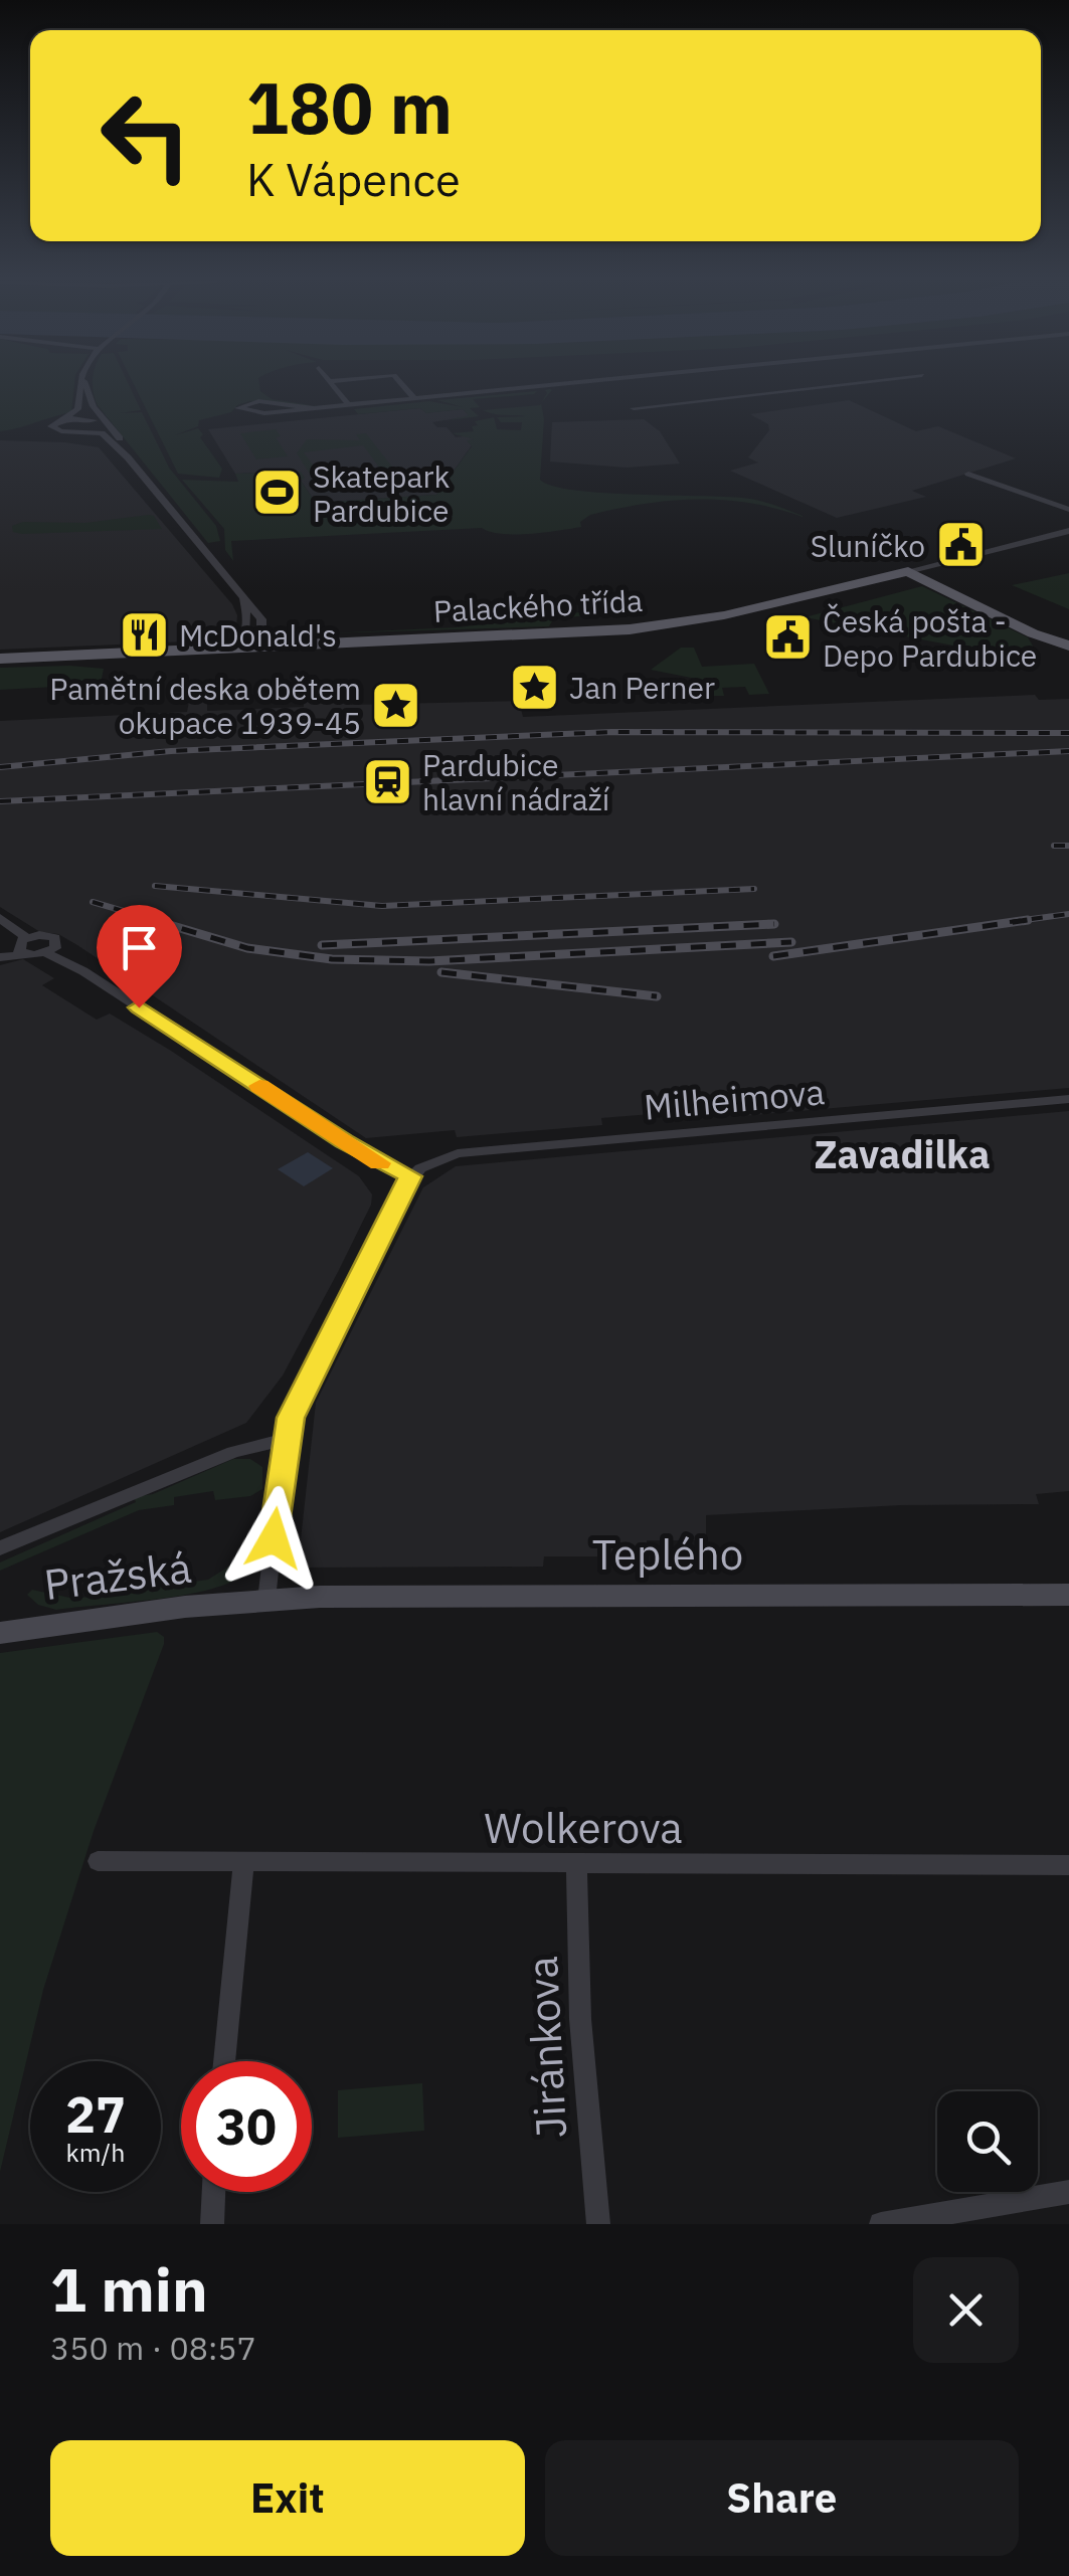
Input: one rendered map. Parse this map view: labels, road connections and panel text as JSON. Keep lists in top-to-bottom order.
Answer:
{
  "streets": {
    "main road": ["Palackého třída", "Teplého", "Pražská"],
    "street": ["Milheimova", "Wolkerova", "Jiránkova"]
  },
  "crossings": [
    ["Teplého", "Pražská"],
    ["Wolkerova", "Jiránkova"]
  ],
  "districts": ["Zavadilka"],
  "places": {
    "sports": ["Skatepark Pardubice"],
    "public building": ["Sluníčko", "Česká pošta - Depo Pardubice"],
    "restaurant": ["McDonald's"],
    "place": ["Jan Perner", "Pamětní deska obětem okupace 1939-45"],
    "station": ["Pardubice hlavní nádraží"]
  },
  "page": {
    "turn": ["180 m", "K Vápence"],
    "speed": "27 km/h",
    "limit": "30",
    "heading": ["1 min", "350 m · 08:57"],
    "buttons": ["Exit", "Share"]
  }
}
